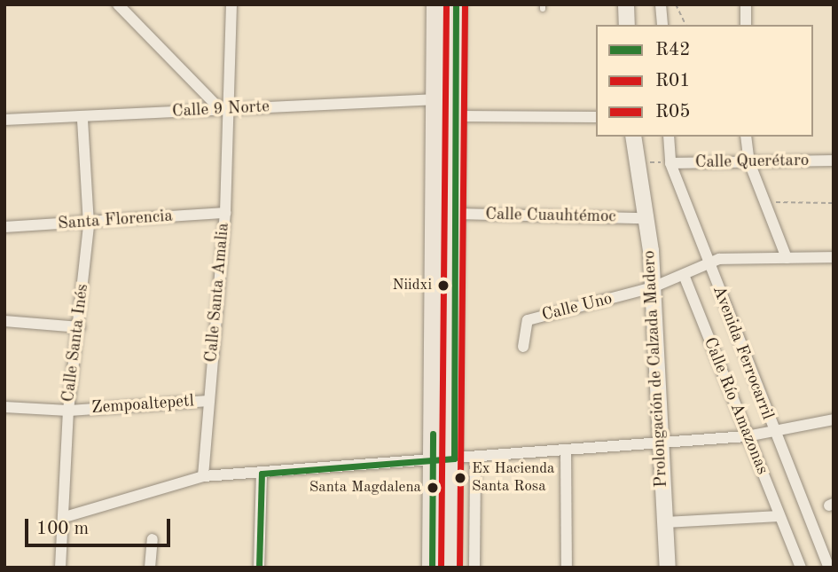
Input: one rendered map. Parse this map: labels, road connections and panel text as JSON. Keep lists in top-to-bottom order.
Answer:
{
  "streets": {
    "street": [
      "Calle 9 Norte",
      "Calle Querétaro",
      "Calle Cuauhtémoc",
      "Santa Florencia",
      "Calle Santa Amalia",
      "Calle Uno",
      "Calle Santa Inés",
      "Avenida Ferrocarril",
      "Prolongación de Calzada Madero",
      "Zempoaltepetl",
      "Calle Río Amazonas"
    ]
  },
  "crossings": [
    ["Calle 9 Norte", "Calle Santa Amalia"],
    ["Calle 9 Norte", "Calle Santa Inés"],
    ["Calle Querétaro", "Avenida Ferrocarril"],
    ["Calle Cuauhtémoc", "Prolongación de Calzada Madero"],
    ["Santa Florencia", "Calle Santa Amalia"],
    ["Santa Florencia", "Calle Santa Inés"],
    ["Calle Santa Amalia", "Zempoaltepetl"],
    ["Calle Uno", "Prolongación de Calzada Madero"],
    ["Calle Santa Inés", "Zempoaltepetl"]
  ],
  "places": ["Niidxi", "Ex Hacienda Santa Rosa", "Santa Magdalena"],
  "lines": ["transit line R42", "transit line R01", "transit line R05"],
  "legend": ["R42", "R01", "R05"],
  "scale_bar": "100 m"
}
